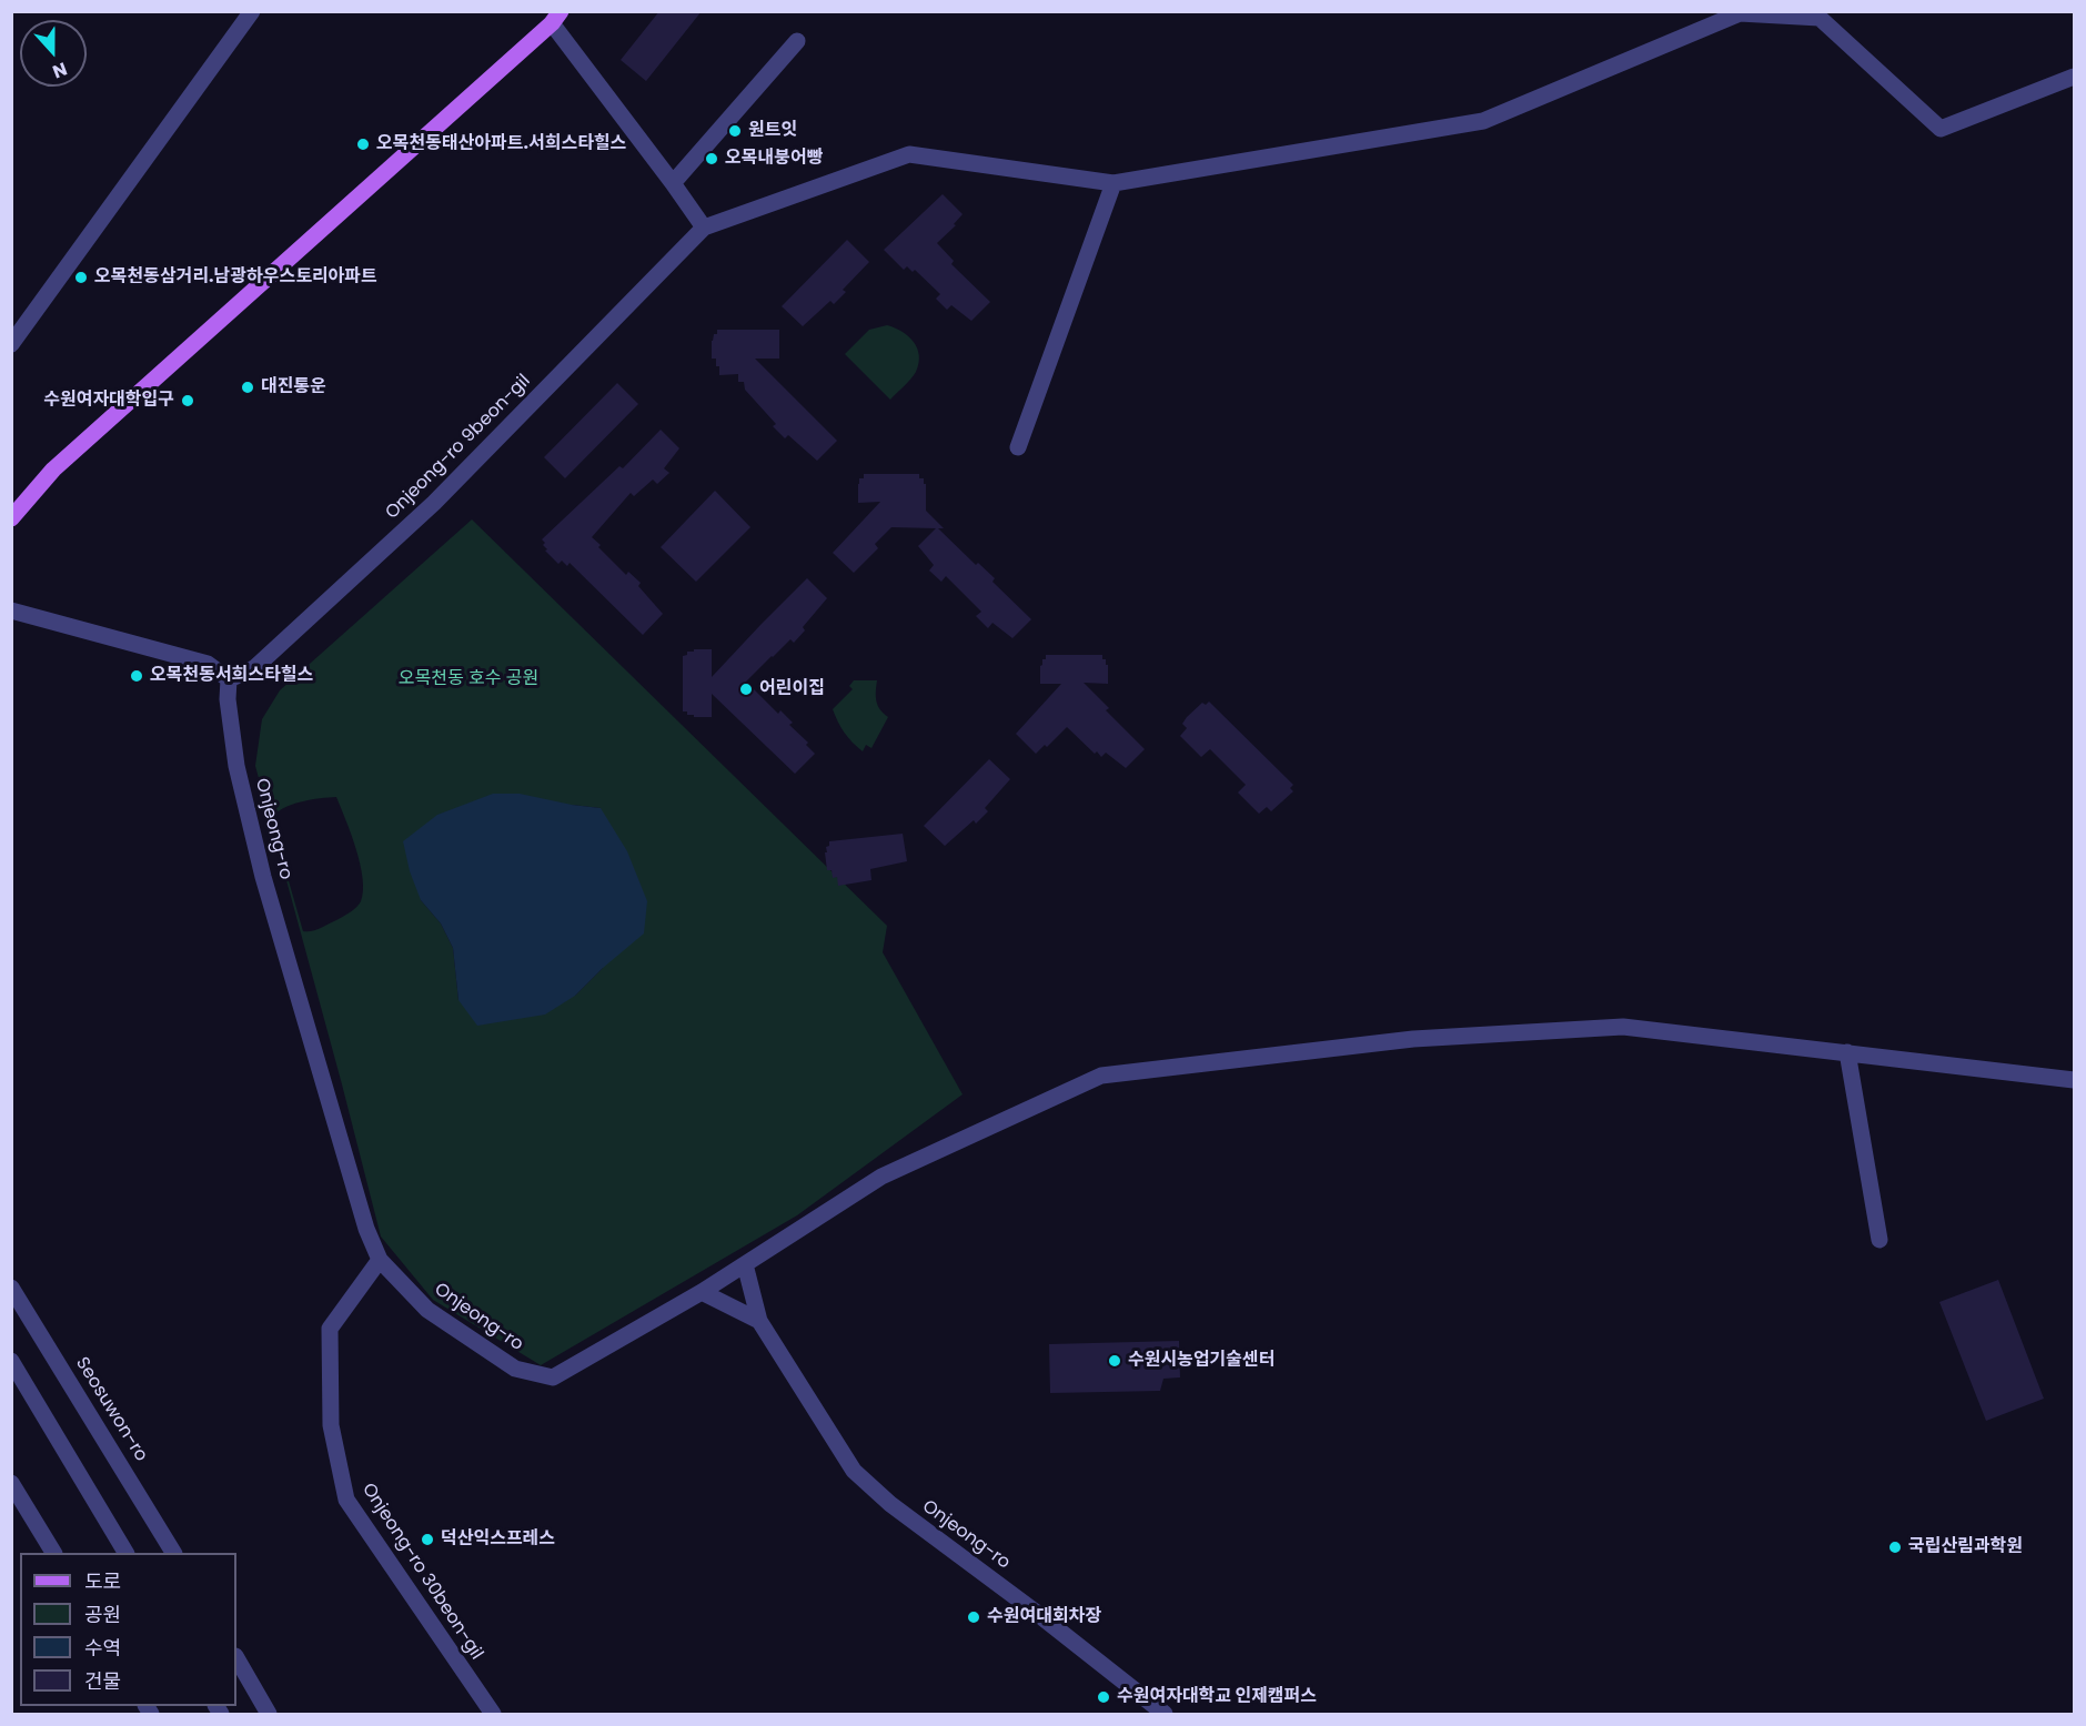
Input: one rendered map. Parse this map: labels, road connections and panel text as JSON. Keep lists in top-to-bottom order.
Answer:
{
  "streets": {
    "street": [
      "Onjeong-ro 9beon-gil",
      "Onjeong-ro",
      "Seosuwon-ro",
      "Onjeong-ro 30beon-gil"
    ]
  },
  "crossings": [
    ["Onjeong-ro 9beon-gil", "Onjeong-ro"],
    ["Onjeong-ro", "Onjeong-ro 30beon-gil"]
  ],
  "parks": ["오목천동 호수 공원"],
  "places": [
    "원트잇",
    "오목천동태산아파트.서희스타힐스",
    "오목내붕어빵",
    "오목천동삼거리.남광하우스토리아파트",
    "대진통운",
    "수원여자대학입구",
    "오목천동서희스타힐스",
    "어린이집",
    "수원시농업기술센터",
    "덕산익스프레스",
    "국립산림과학원",
    "수원여대회차장",
    "수원여자대학교 인제캠퍼스"
  ],
  "legend": [
    "도로",
    "공원",
    "수역",
    "건물"
  ],
  "north": "bottom"
}
